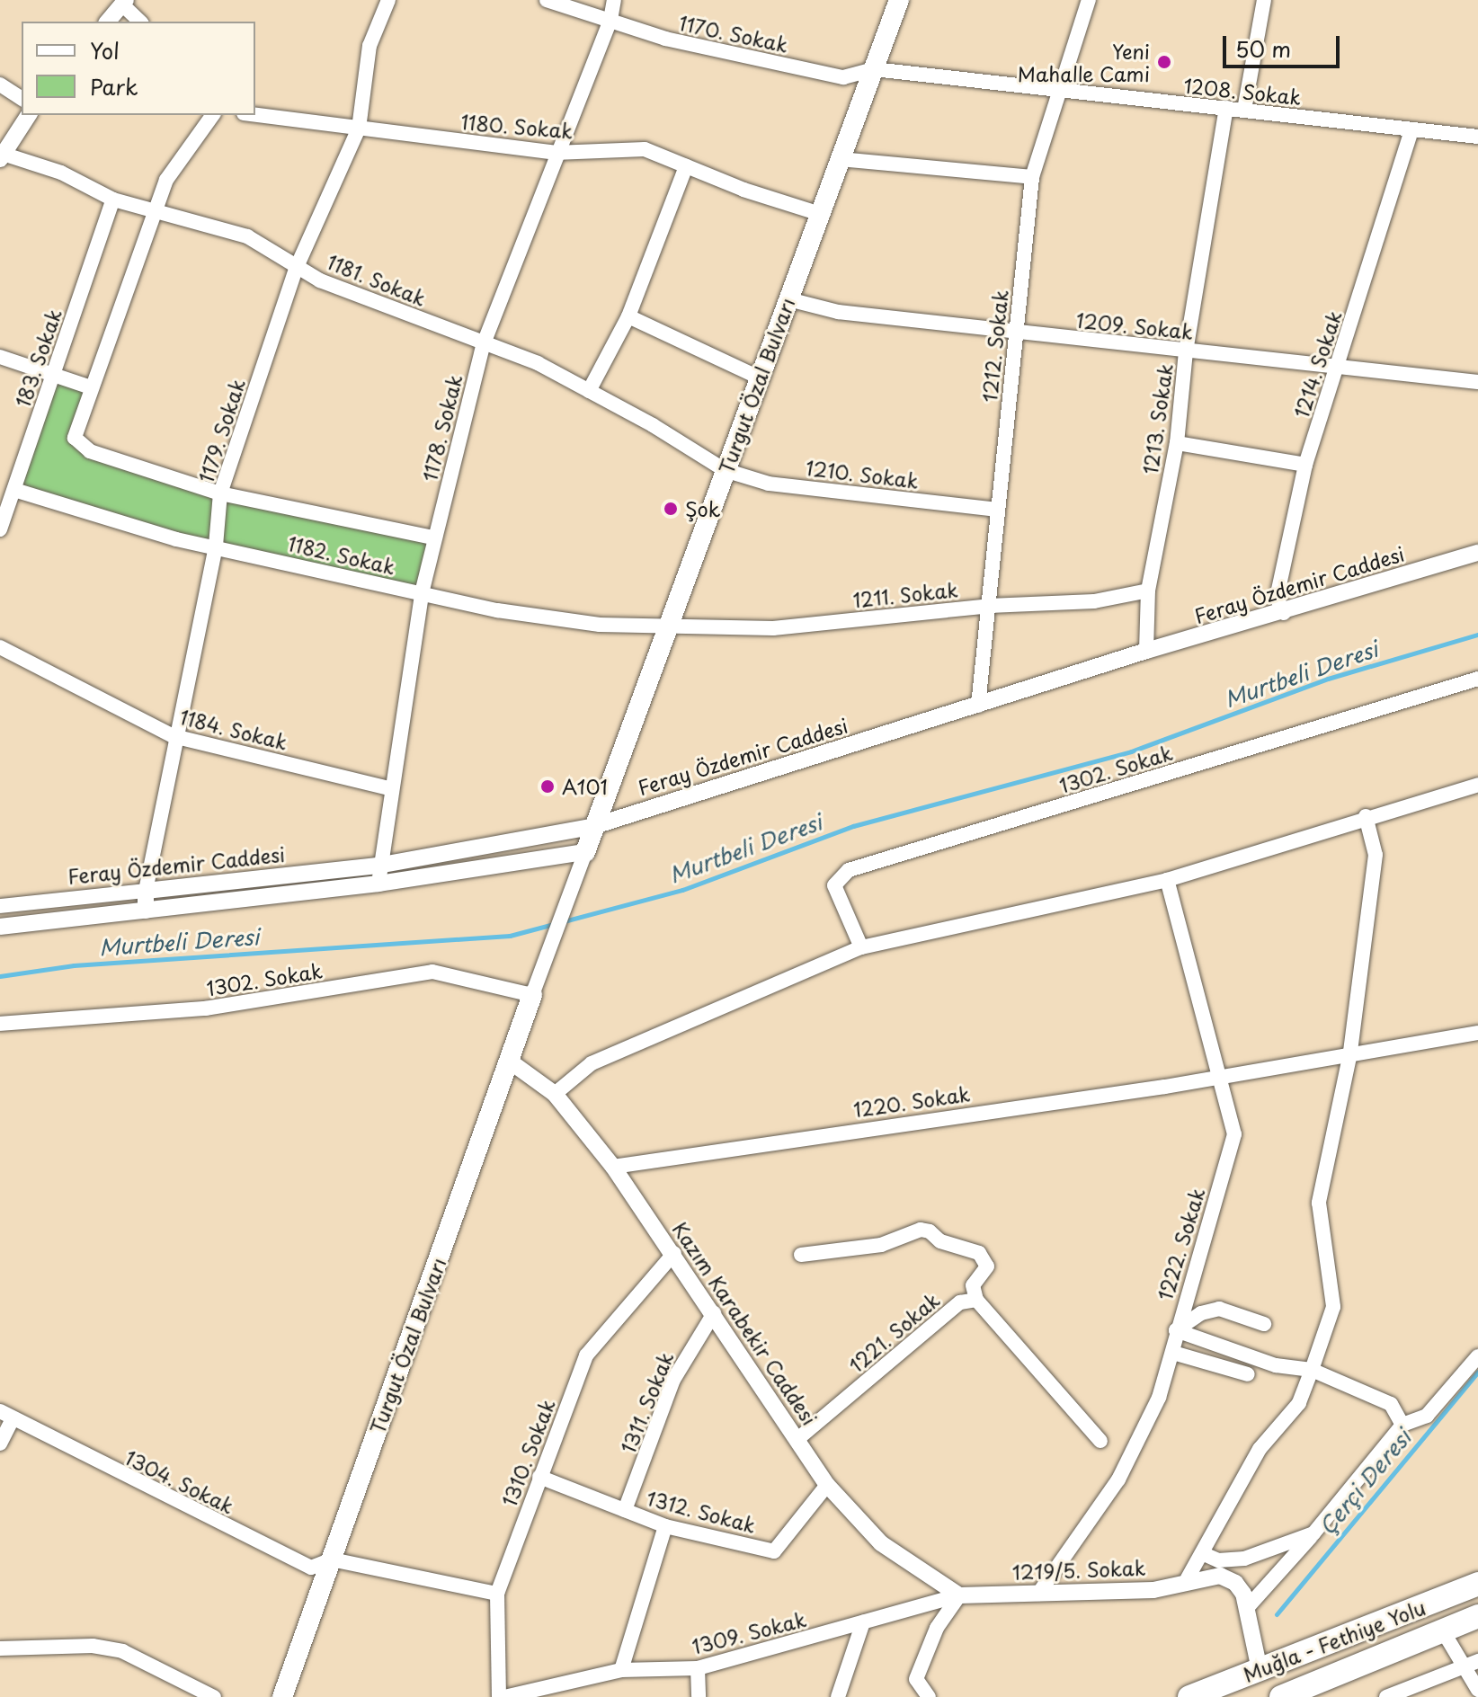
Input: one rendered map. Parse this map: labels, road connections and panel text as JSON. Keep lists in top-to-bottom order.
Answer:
{
  "streets": {
    "highway": ["Muğla - Fethiye Yolu"],
    "main road": ["Turgut Özal Bulvarı"],
    "street": [
      "1170. Sokak",
      "1208. Sokak",
      "1180. Sokak",
      "1181. Sokak",
      "1209. Sokak",
      "1212. Sokak",
      "183. Sokak",
      "1214. Sokak",
      "1213. Sokak",
      "1178. Sokak",
      "1179. Sokak",
      "1210. Sokak",
      "1182. Sokak",
      "Feray Özdemir Caddesi",
      "1211. Sokak",
      "1184. Sokak",
      "1302. Sokak",
      "1220. Sokak",
      "1222. Sokak",
      "Kazım Karabekir Caddesi",
      "1221. Sokak",
      "1311. Sokak",
      "1310. Sokak",
      "1304. Sokak",
      "1312. Sokak",
      "1219/5. Sokak",
      "1309. Sokak"
    ]
  },
  "crossings": [
    ["1170. Sokak", "1208. Sokak"],
    ["1170. Sokak", "Turgut Özal Bulvarı"],
    ["1170. Sokak", "1178. Sokak"],
    ["1208. Sokak", "1212. Sokak"],
    ["1208. Sokak", "1214. Sokak"],
    ["1208. Sokak", "Turgut Özal Bulvarı"],
    ["1208. Sokak", "1213. Sokak"],
    ["1180. Sokak", "Turgut Özal Bulvarı"],
    ["1180. Sokak", "1178. Sokak"],
    ["1180. Sokak", "1179. Sokak"],
    ["1181. Sokak", "183. Sokak"],
    ["1181. Sokak", "Turgut Özal Bulvarı"],
    ["1181. Sokak", "1178. Sokak"],
    ["1181. Sokak", "1179. Sokak"],
    ["1181. Sokak", "1210. Sokak"],
    ["1209. Sokak", "1212. Sokak"],
    ["1209. Sokak", "1214. Sokak"],
    ["1209. Sokak", "Turgut Özal Bulvarı"],
    ["1209. Sokak", "1213. Sokak"],
    ["1212. Sokak", "1210. Sokak"],
    ["1212. Sokak", "Feray Özdemir Caddesi"],
    ["1212. Sokak", "1211. Sokak"],
    ["183. Sokak", "1182. Sokak"],
    ["1214. Sokak", "Feray Özdemir Caddesi"],
    ["Turgut Özal Bulvarı", "1210. Sokak"],
    ["Turgut Özal Bulvarı", "1182. Sokak"],
    ["Turgut Özal Bulvarı", "Feray Özdemir Caddesi"],
    ["Turgut Özal Bulvarı", "1211. Sokak"],
    ["Turgut Özal Bulvarı", "1302. Sokak"],
    ["Turgut Özal Bulvarı", "Kazım Karabekir Caddesi"],
    ["Turgut Özal Bulvarı", "1304. Sokak"],
    ["1213. Sokak", "Feray Özdemir Caddesi"],
    ["1213. Sokak", "1211. Sokak"],
    ["1178. Sokak", "1182. Sokak"],
    ["1178. Sokak", "Feray Özdemir Caddesi"],
    ["1178. Sokak", "1184. Sokak"],
    ["1179. Sokak", "1182. Sokak"],
    ["1179. Sokak", "Feray Özdemir Caddesi"],
    ["1179. Sokak", "1184. Sokak"],
    ["1182. Sokak", "1211. Sokak"],
    ["1220. Sokak", "1222. Sokak"],
    ["1220. Sokak", "Kazım Karabekir Caddesi"],
    ["1222. Sokak", "1219/5. Sokak"],
    ["Kazım Karabekir Caddesi", "1221. Sokak"],
    ["Kazım Karabekir Caddesi", "1311. Sokak"],
    ["Kazım Karabekir Caddesi", "1310. Sokak"],
    ["Kazım Karabekir Caddesi", "1312. Sokak"],
    ["Kazım Karabekir Caddesi", "1219/5. Sokak"],
    ["Kazım Karabekir Caddesi", "1309. Sokak"],
    ["1311. Sokak", "1312. Sokak"],
    ["1310. Sokak", "1304. Sokak"],
    ["1310. Sokak", "1312. Sokak"],
    ["1310. Sokak", "1309. Sokak"],
    ["1219/5. Sokak", "1309. Sokak"],
    ["1219/5. Sokak", "Muğla - Fethiye Yolu"]
  ],
  "water": ["Murtbeli Deresi", "Çerçi Deresi"],
  "places": ["Yeni Mahalle Cami", "Şok", "A101"],
  "legend": ["Yol", "Park"],
  "scale_bar": "50 m"
}
